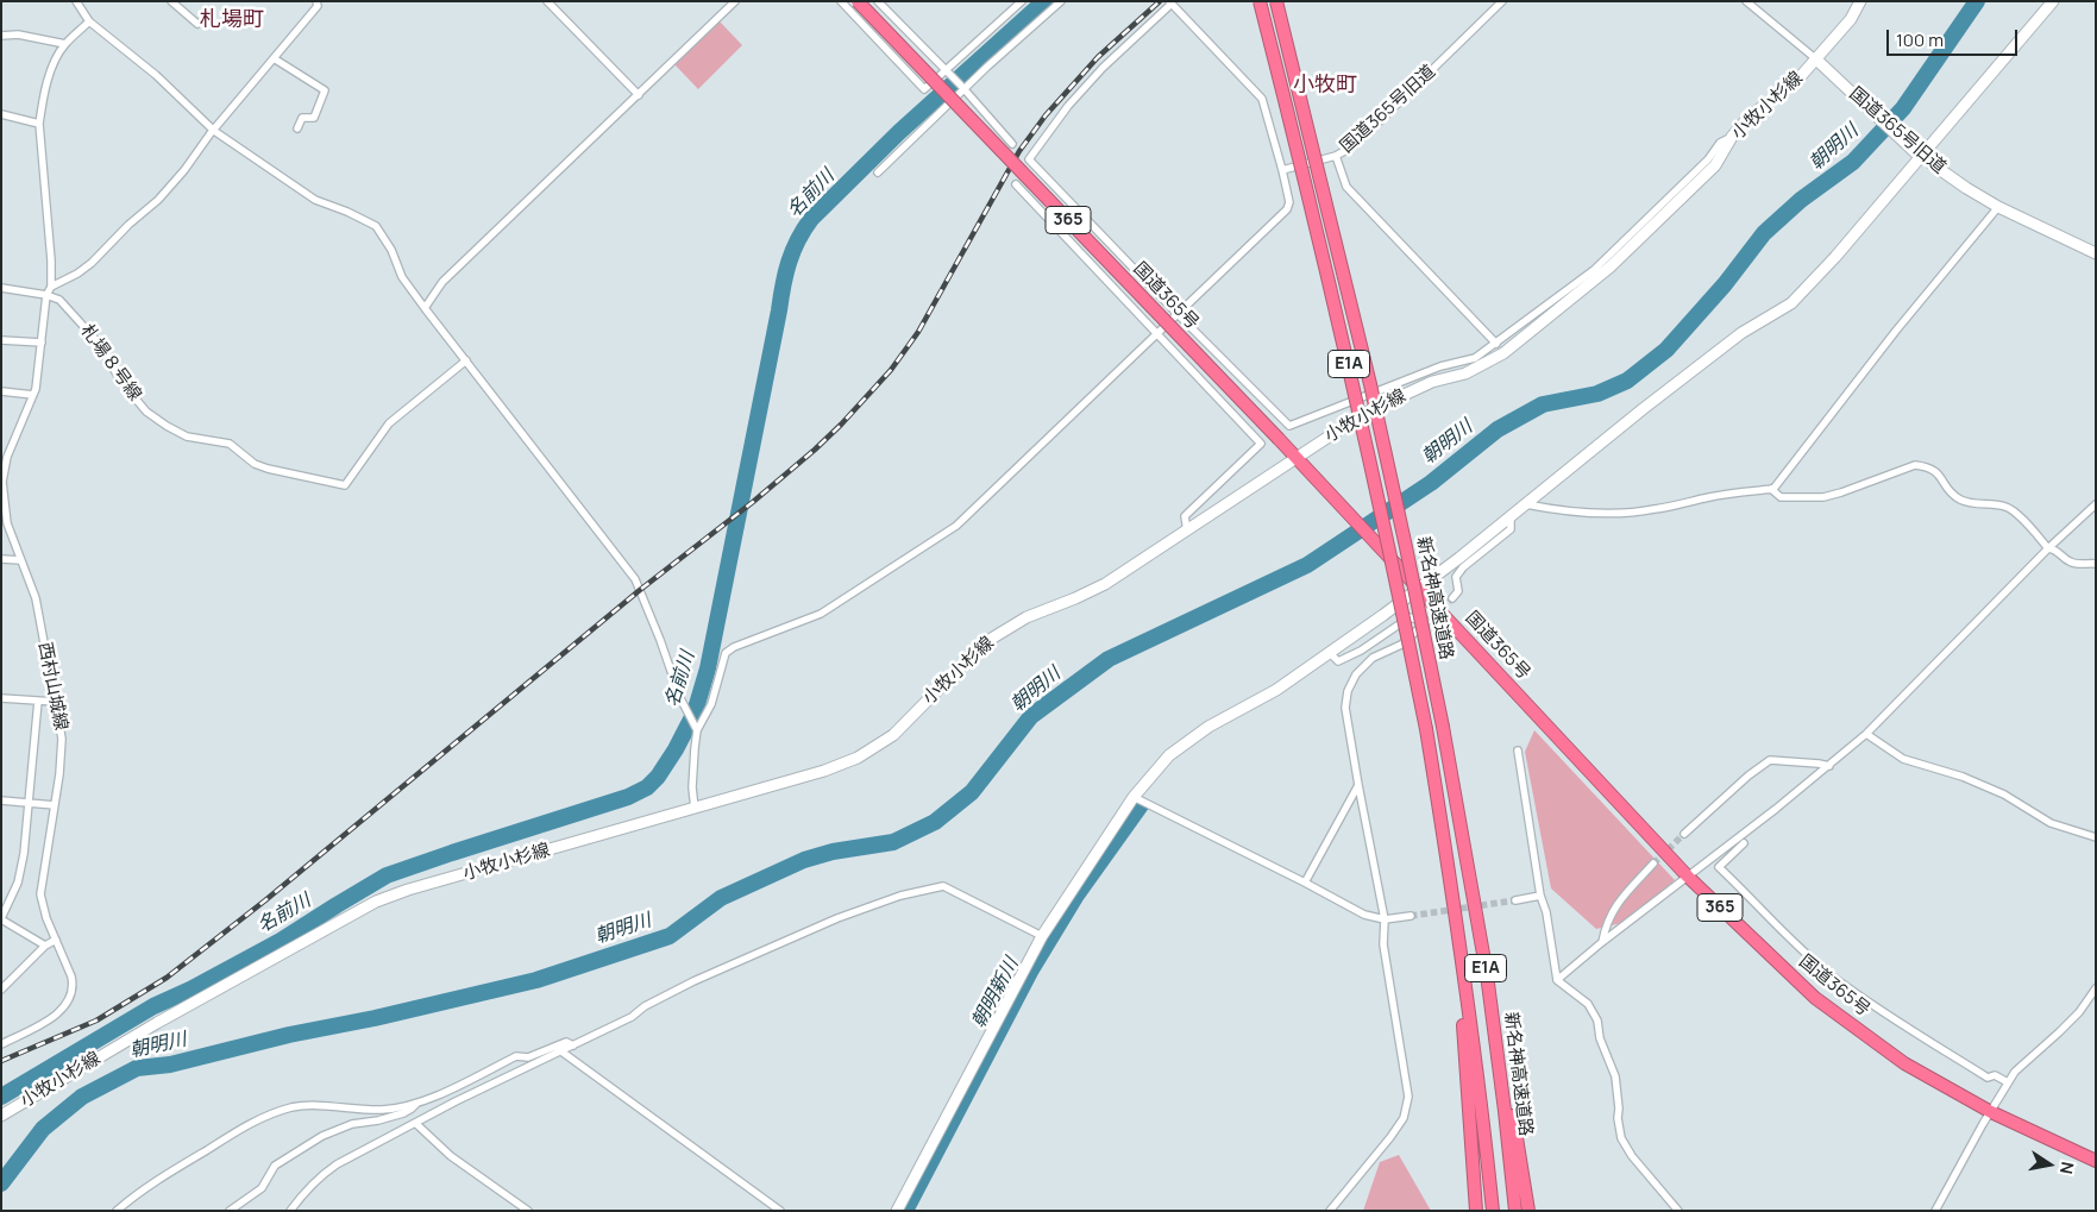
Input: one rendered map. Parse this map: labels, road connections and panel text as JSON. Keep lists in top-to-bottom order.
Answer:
{
  "streets": {
    "highway": [
      "365",
      "国道365号",
      "E1A",
      "新名神高速道路"
    ],
    "main road": ["小牧小杉線", "国道365号旧道"],
    "street": ["札場８号線", "西村山城線"]
  },
  "crossings": [
    ["小牧小杉線", "国道365号旧道"],
    ["小牧小杉線", "国道365号"],
    ["札場８号線", "西村山城線"]
  ],
  "districts": ["札場町", "小牧町"],
  "water": ["朝明川", "名前川", "朝明新川"],
  "scale_bar": "100 m",
  "north": "right"
}
